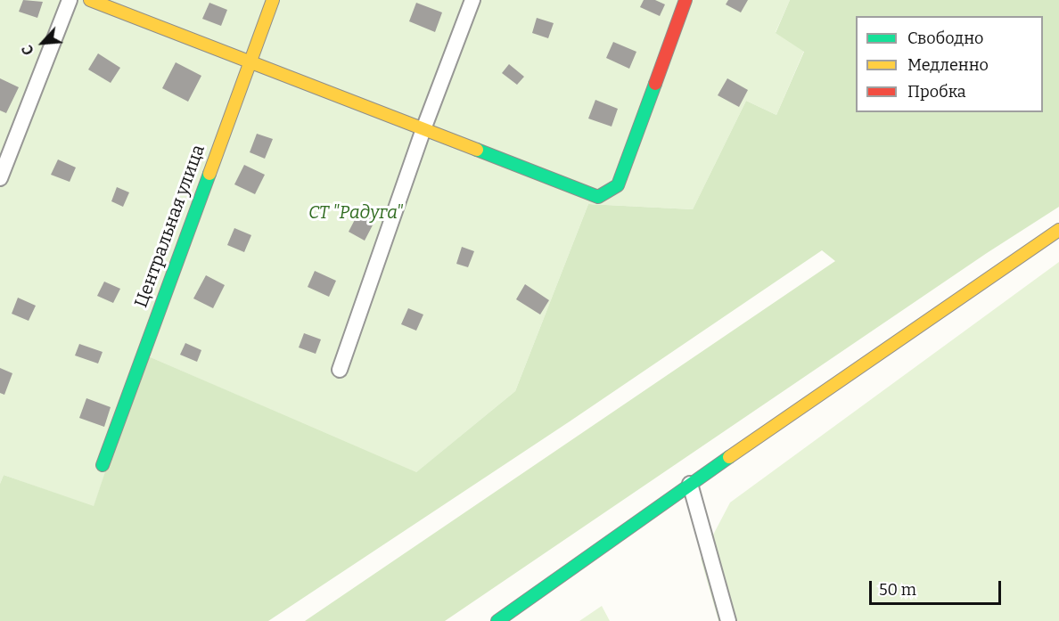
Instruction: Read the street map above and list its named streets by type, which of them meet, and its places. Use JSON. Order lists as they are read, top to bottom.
{
  "streets": {
    "street": ["Центральная улица"]
  },
  "parks": ["СТ \"Радуга\""],
  "legend": ["Свободно", "Медленно", "Пробка"],
  "scale_bar": "50 m",
  "north": "bottom left"
}
